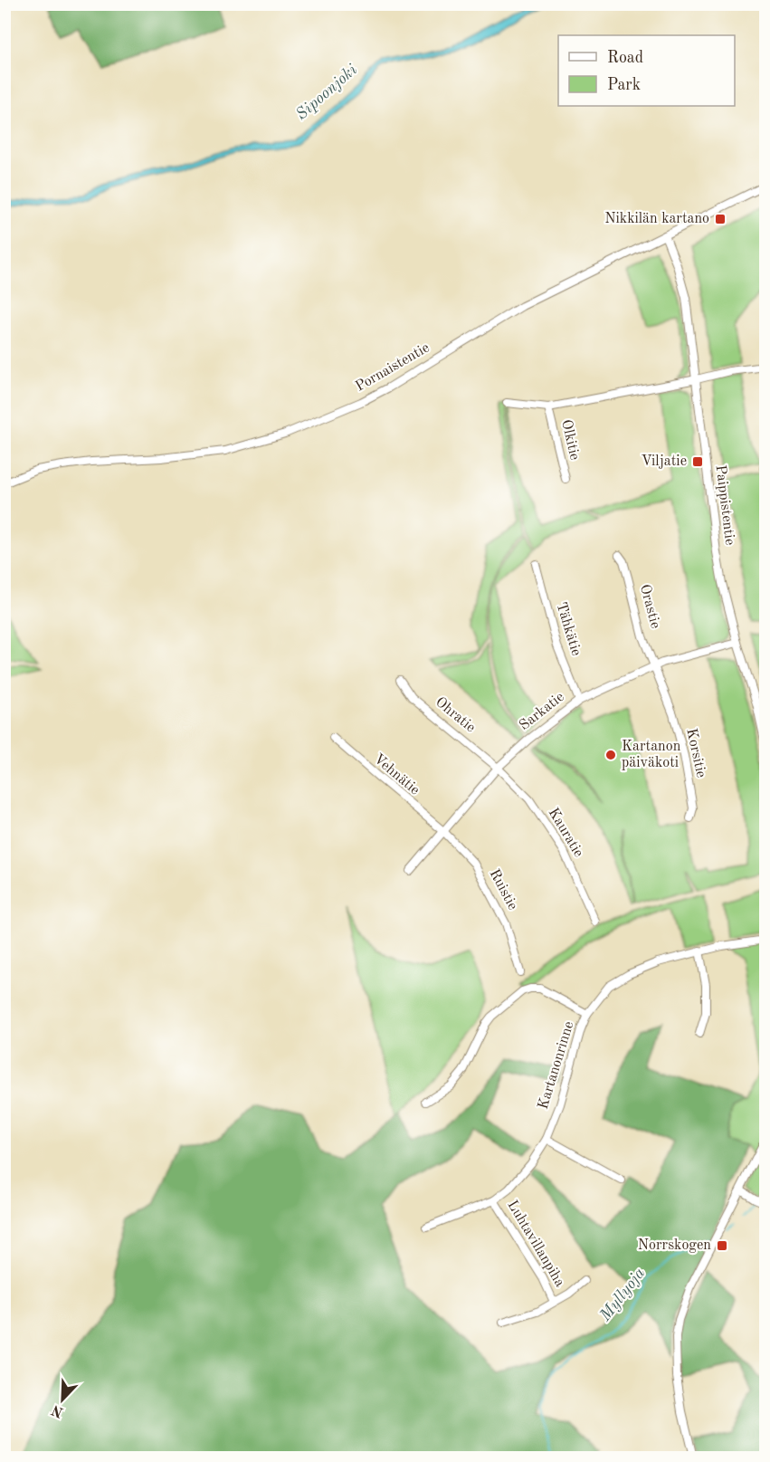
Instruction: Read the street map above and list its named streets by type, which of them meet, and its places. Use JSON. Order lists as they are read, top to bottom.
{
  "streets": {
    "street": [
      "Pornaistentie",
      "Olkitie",
      "Paippistentie",
      "Orastie",
      "Tähkätie",
      "Sarkatie",
      "Ohratie",
      "Korsitie",
      "Vehnätie",
      "Kauratie",
      "Ruistie",
      "Kartanonrinne",
      "Luhtavillanpiha"
    ]
  },
  "crossings": [
    ["Pornaistentie", "Paippistentie"],
    ["Paippistentie", "Sarkatie"],
    ["Orastie", "Sarkatie"],
    ["Orastie", "Korsitie"],
    ["Tähkätie", "Sarkatie"],
    ["Sarkatie", "Ohratie"],
    ["Sarkatie", "Korsitie"],
    ["Sarkatie", "Vehnätie"],
    ["Sarkatie", "Kauratie"],
    ["Sarkatie", "Ruistie"],
    ["Ohratie", "Kauratie"],
    ["Vehnätie", "Ruistie"],
    ["Kartanonrinne", "Luhtavillanpiha"]
  ],
  "water": ["Sipoonjoki", "Myllyoja"],
  "places": {
    "transit": ["Nikkilän kartano", "Viljatie", "Norrskogen"],
    "other": ["Kartanon päiväkoti"]
  },
  "legend": ["Road", "Park"],
  "north": "bottom left"
}
